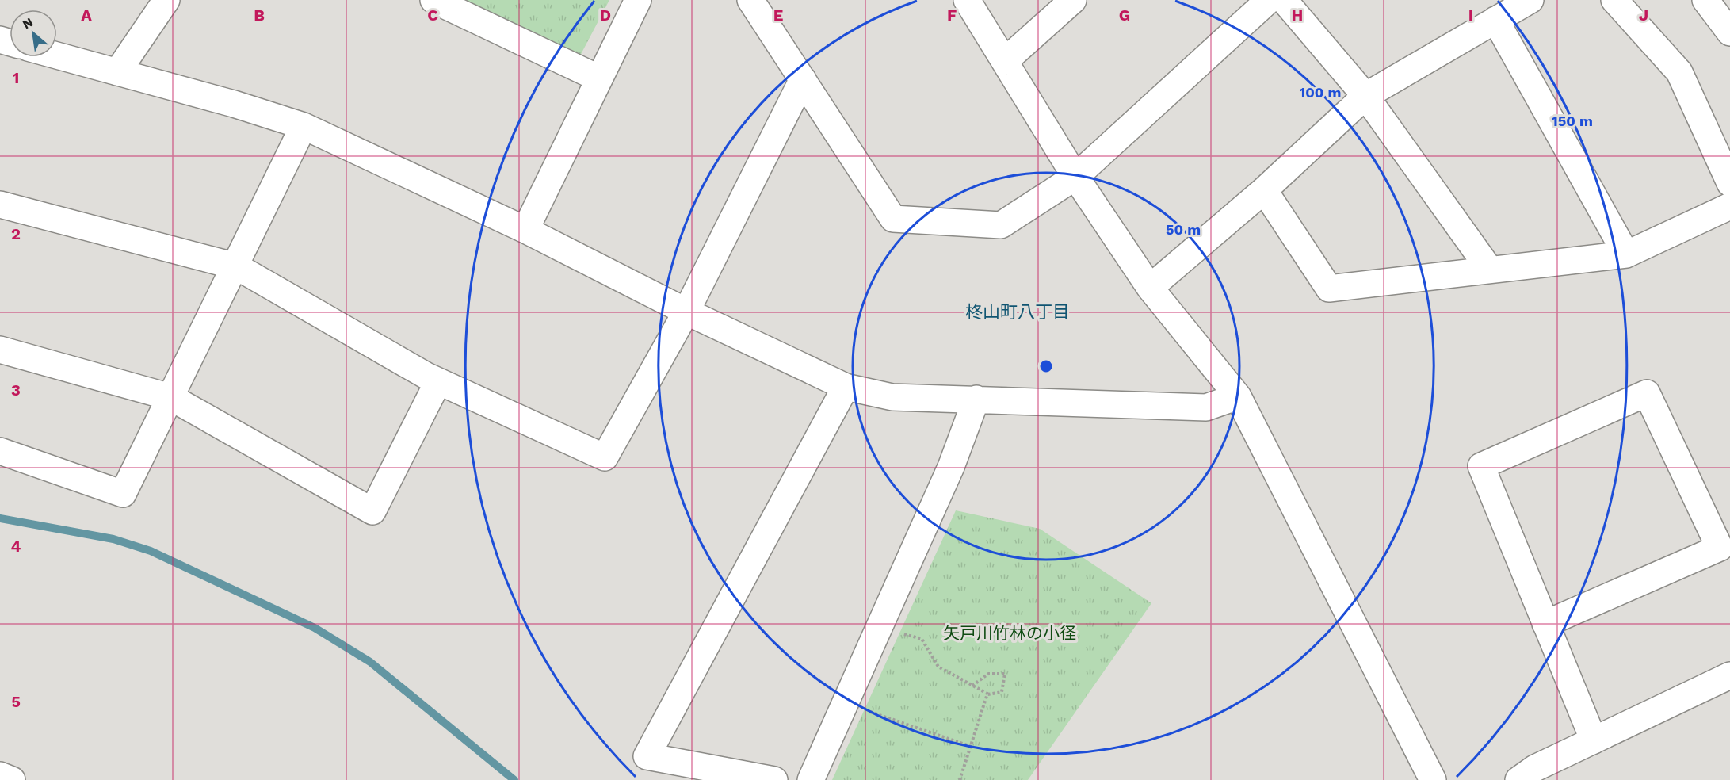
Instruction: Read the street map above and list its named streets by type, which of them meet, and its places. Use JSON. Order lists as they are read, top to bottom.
{
  "districts": ["柊山町八丁目"],
  "parks": ["矢戸川竹林の小径"],
  "north": "top left",
  "grid": {
    "columns": [
      "A",
      "B",
      "C",
      "D",
      "E",
      "F",
      "G",
      "H",
      "I",
      "J"
    ],
    "rows": [
      "1",
      "2",
      "3",
      "4",
      "5"
    ]
  },
  "rings": ["100 m", "150 m", "50 m"]
}
